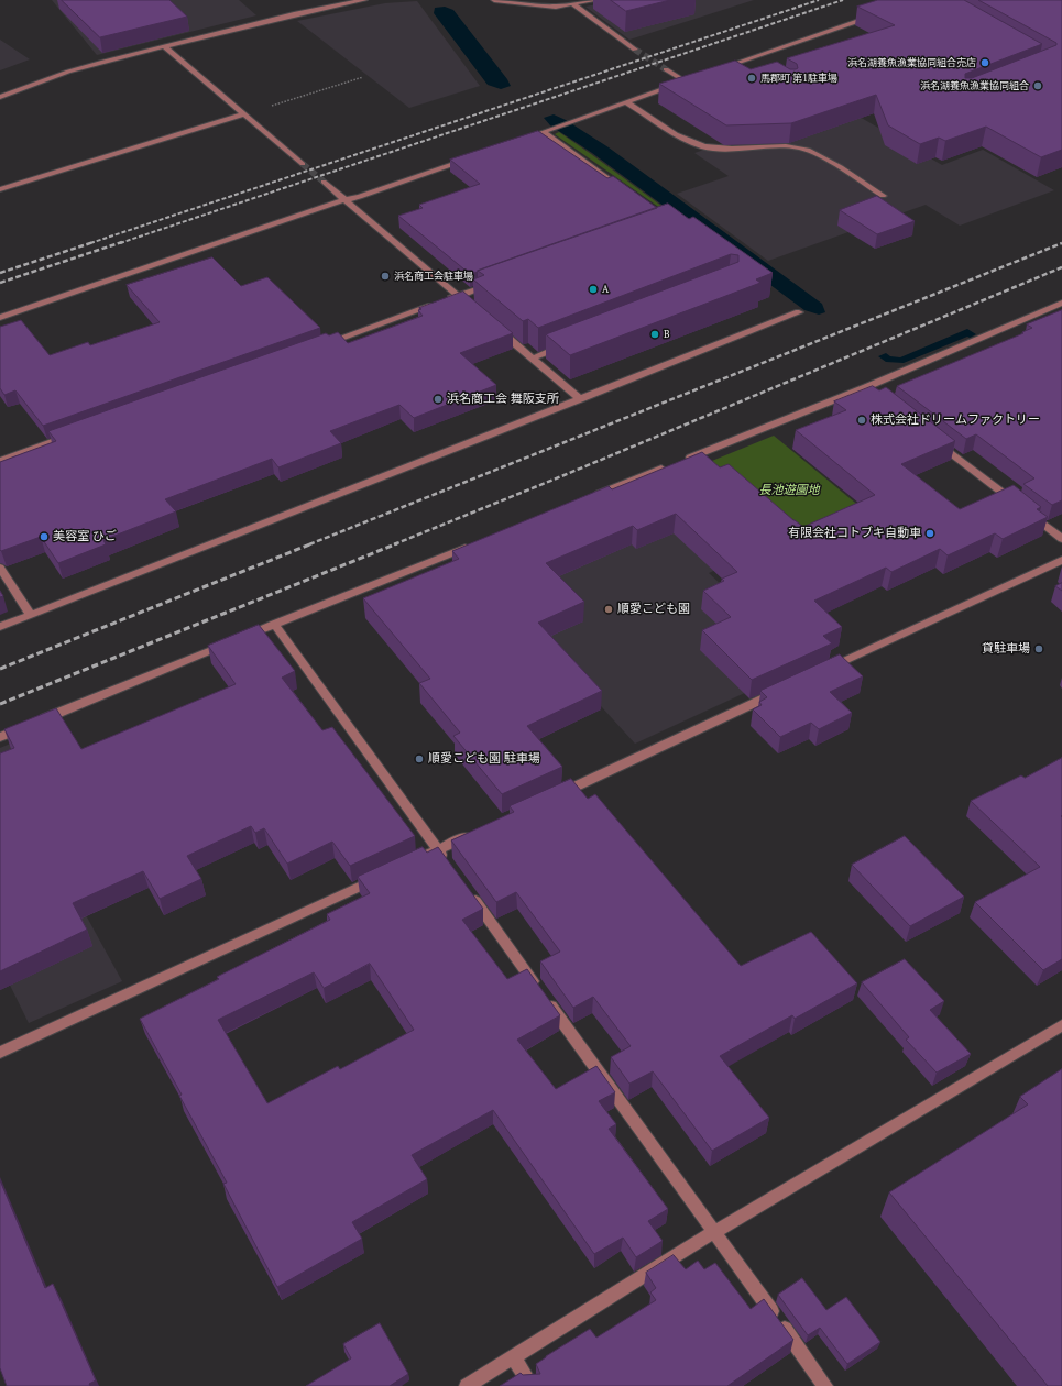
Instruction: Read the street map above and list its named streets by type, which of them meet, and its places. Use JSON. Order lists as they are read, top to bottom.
{
  "parks": ["長池遊園地"],
  "places": [
    "浜名湖養魚漁業協同組合売店",
    "馬郡町 第1駐車場",
    "浜名湖養魚漁業協同組合",
    "浜名商工会駐車場",
    "A",
    "B",
    "浜名商工会 舞阪支所",
    "株式会社ドリームファクトリー",
    "有限会社コトブキ自動車",
    "美容室 ひご",
    "順愛こども園",
    "貸駐車場",
    "順愛こども園 駐車場"
  ]
}
